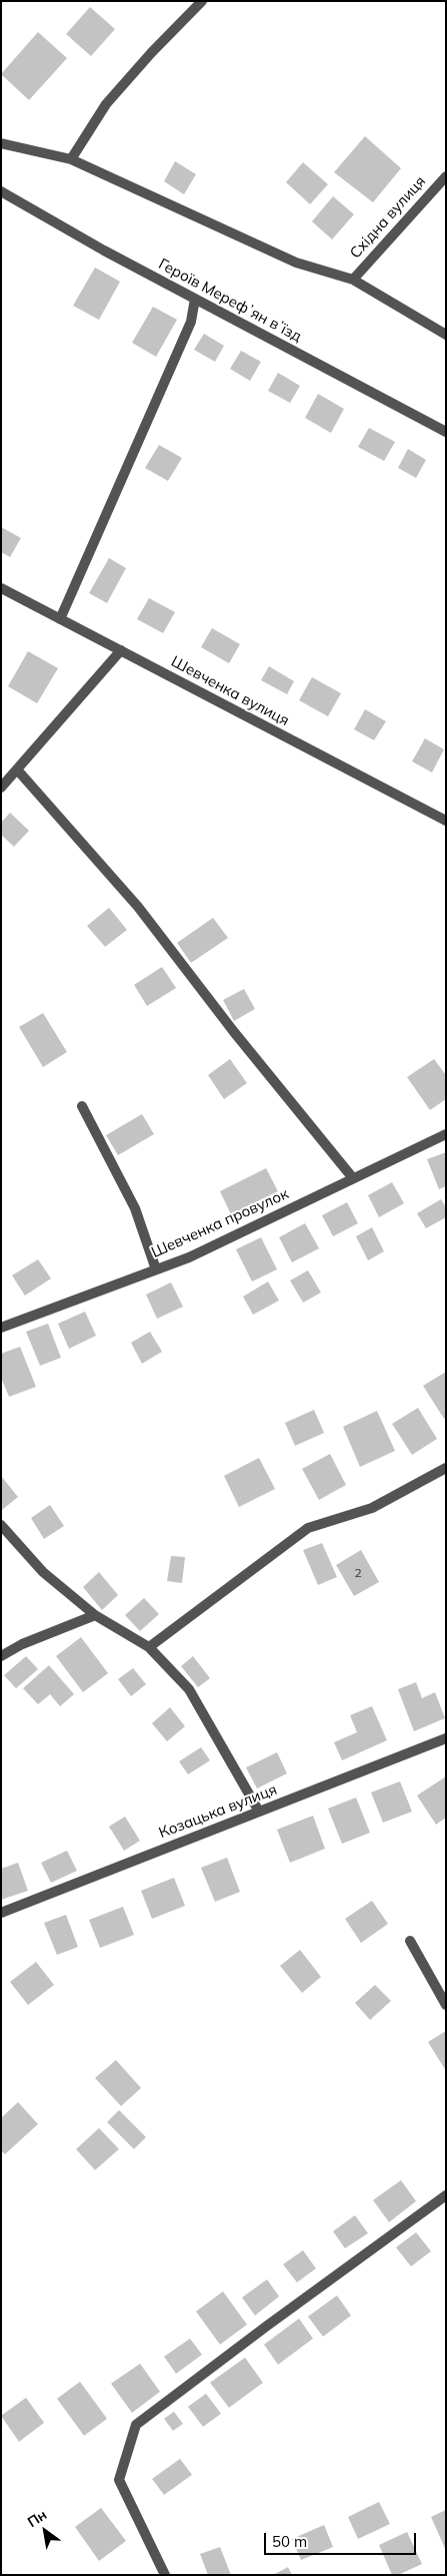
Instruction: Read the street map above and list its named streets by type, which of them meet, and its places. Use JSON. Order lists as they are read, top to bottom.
{
  "streets": {
    "street": [
      "Східна вулиця",
      "Героїв Мерефʼян вʼїзд",
      "Шевченка вулиця",
      "Шевченка провулок",
      "Козацька вулиця"
    ]
  },
  "house_numbers": ["2"],
  "scale_bar": "50 m",
  "north": "top left"
}
